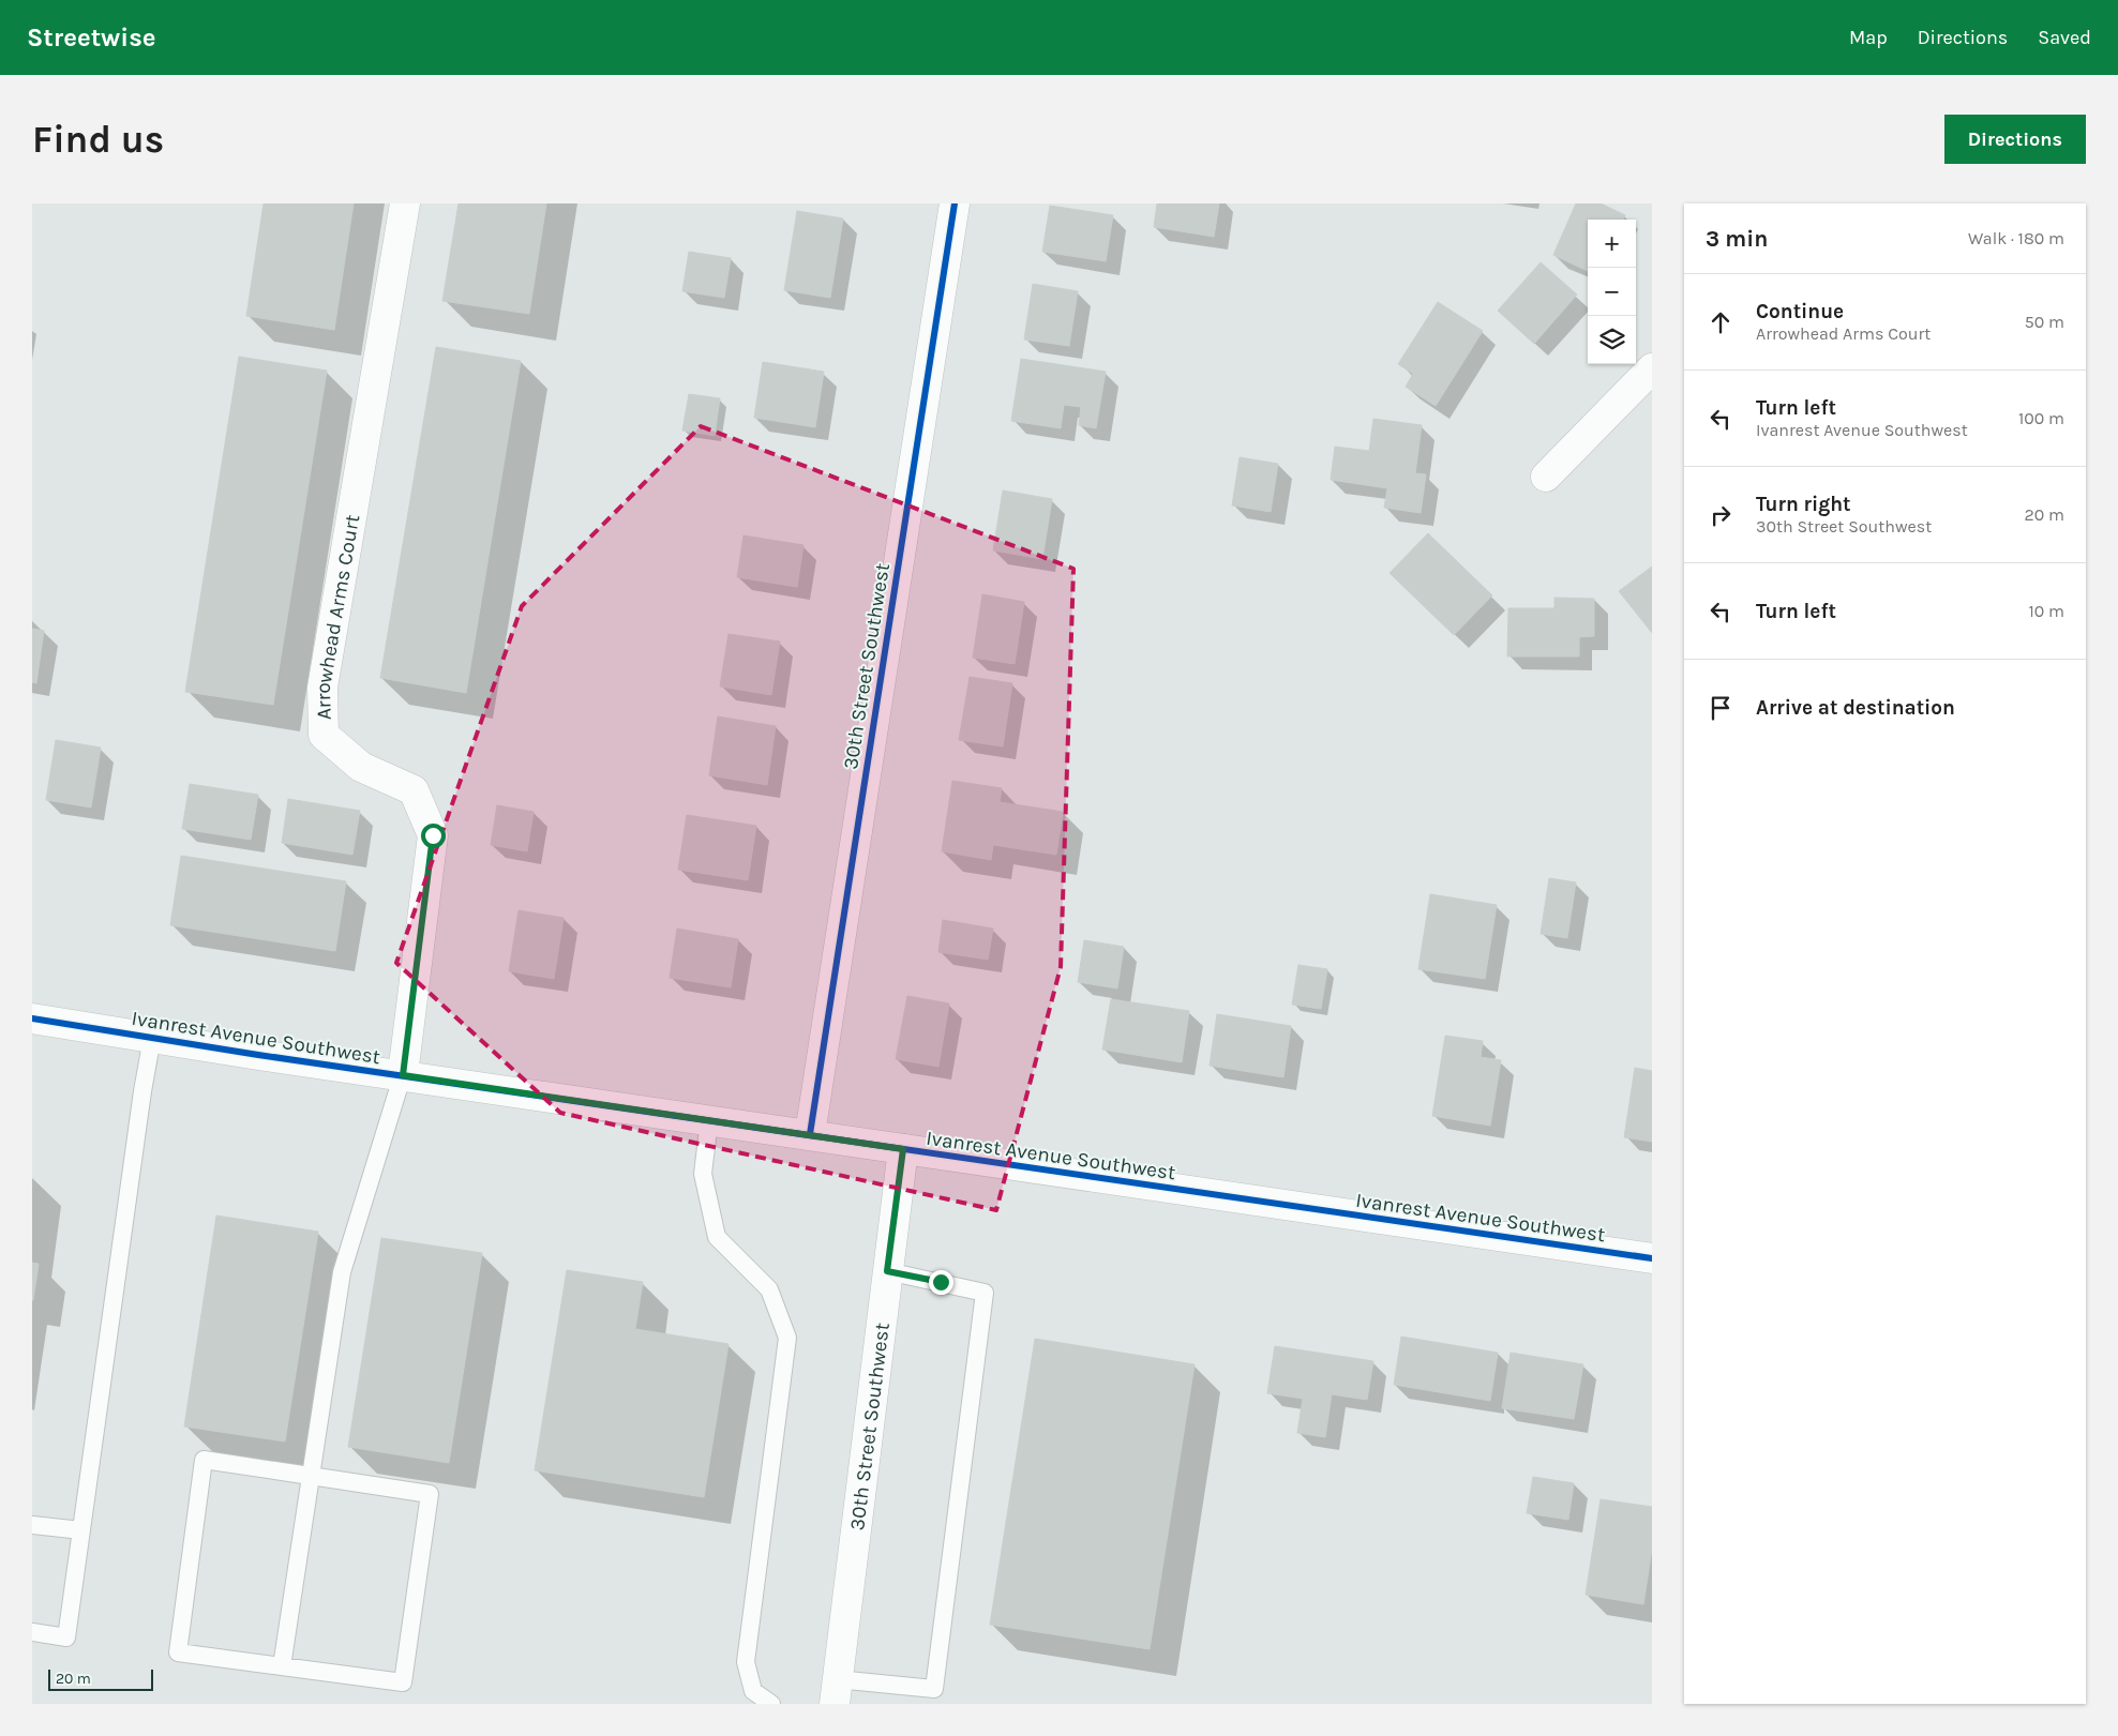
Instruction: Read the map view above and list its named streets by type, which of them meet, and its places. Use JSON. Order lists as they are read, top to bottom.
{
  "streets": {
    "street": ["Arrowhead Arms Court", "30th Street Southwest", "Ivanrest Avenue Southwest"]
  },
  "crossings": [
    ["Arrowhead Arms Court", "Ivanrest Avenue Southwest"],
    ["30th Street Southwest", "Ivanrest Avenue Southwest"]
  ],
  "scale_bar": "20 m",
  "page": {
    "header": "Streetwise",
    "nav": ["Map", "Directions", "Saved"],
    "buttons": "Directions",
    "title": "Find us",
    "heading": ["3 min", "Walk · 180 m"],
    "map_buttons": ["+", "−"],
    "list": [
      ["Continue", "Arrowhead Arms Court", "50 m"],
      ["Turn left", "Ivanrest Avenue Southwest", "100 m"],
      ["Turn right", "30th Street Southwest", "20 m"],
      ["Turn left", "10 m"],
      "Arrive at destination"
    ],
    "scale": "20 m"
  }
}
